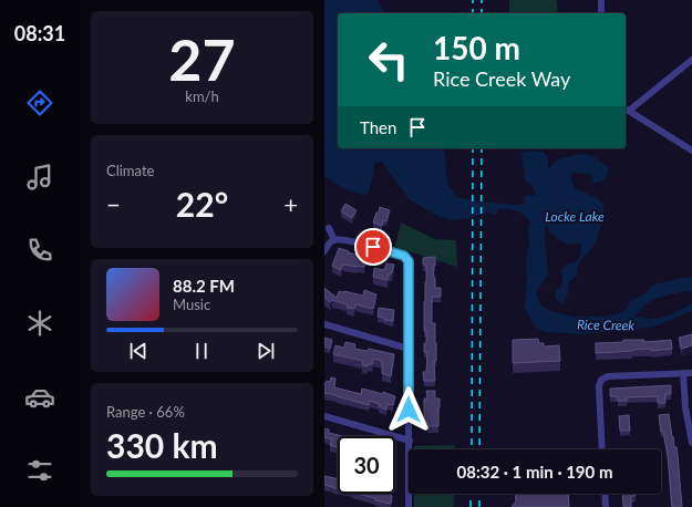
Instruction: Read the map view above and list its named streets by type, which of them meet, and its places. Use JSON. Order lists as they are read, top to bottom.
{
  "water": ["Locke Lake", "Rice Creek"],
  "page": {
    "tabs": "08:31",
    "tile": [
      ["27", "km/h"],
      "Climate",
      ["Range · 66%", "330 km"]
    ],
    "turn": ["150 m", "Rice Creek Way"],
    "then": "Then",
    "heat": ["−", "22°", "+"],
    "song": ["88.2 FM", "Music"],
    "limit": "30",
    "trip": "08:32 · 1 min · 190 m"
  }
}
